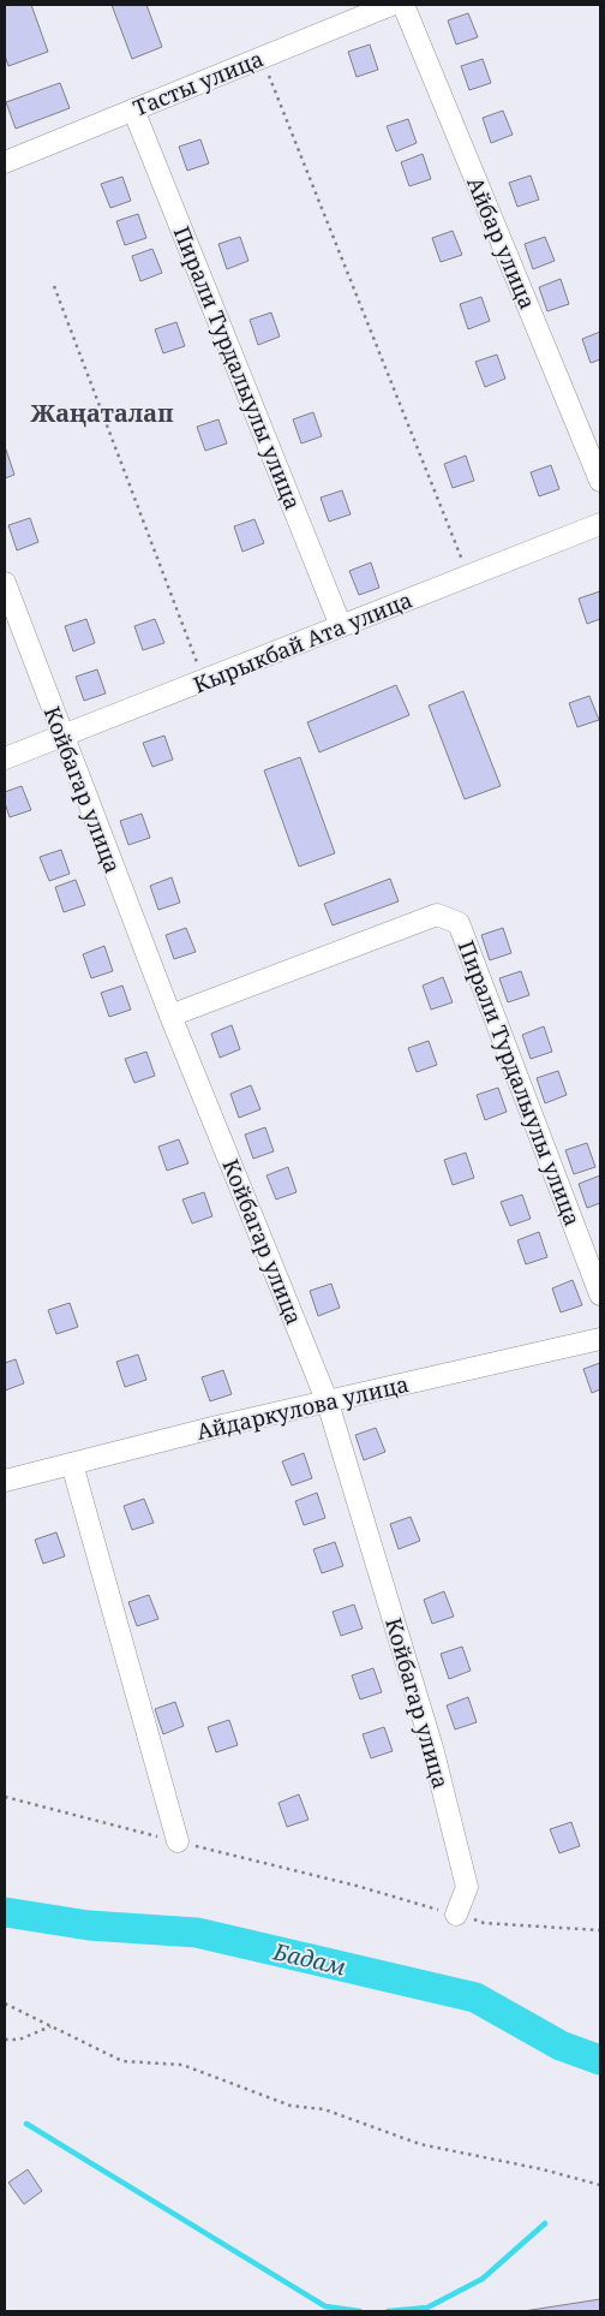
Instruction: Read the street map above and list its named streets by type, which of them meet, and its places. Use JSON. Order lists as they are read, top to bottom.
{
  "streets": {
    "street": [
      "Тасты улица",
      "Айбар улица",
      "Пирали Турдалыулы улица",
      "Кырыкбай Ата улица",
      "Койбагар улица",
      "Айдаркулова улица"
    ]
  },
  "crossings": [
    ["Тасты улица", "Пирали Турдалыулы улица"],
    ["Пирали Турдалыулы улица", "Кырыкбай Ата улица"],
    ["Пирали Турдалыулы улица", "Койбагар улица"],
    ["Кырыкбай Ата улица", "Койбагар улица"],
    ["Койбагар улица", "Айдаркулова улица"]
  ],
  "districts": ["Жаңаталап"],
  "water": ["Бадам"]
}
